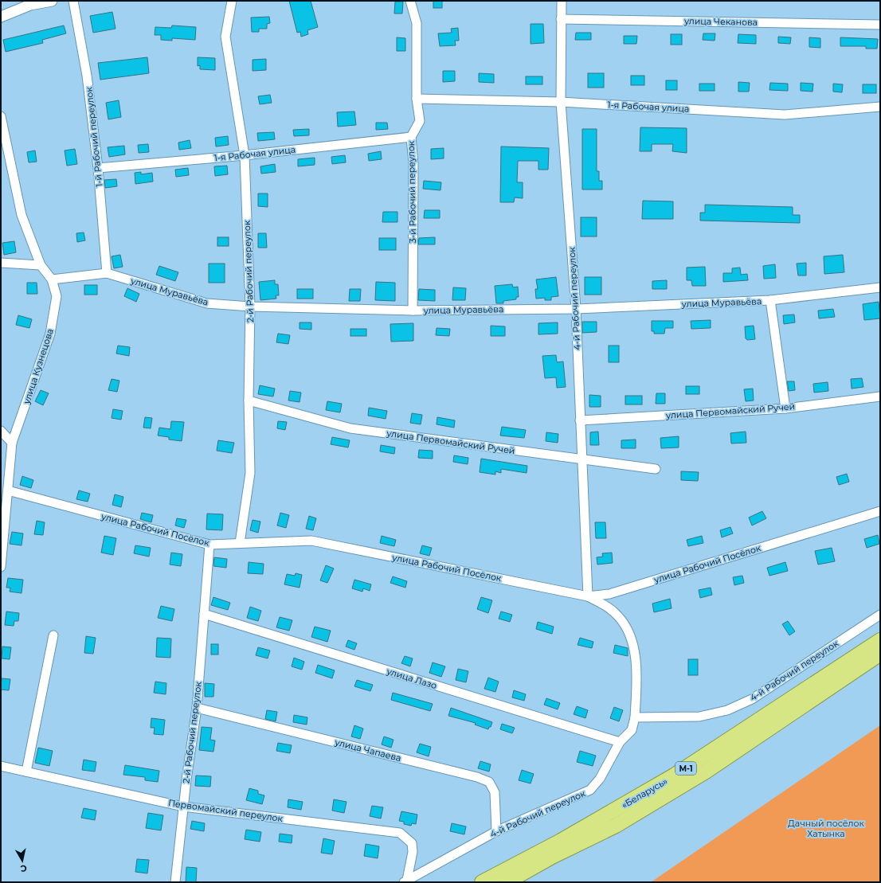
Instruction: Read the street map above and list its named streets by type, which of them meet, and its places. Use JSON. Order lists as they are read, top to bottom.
{
  "streets": {
    "highway": ["М-1", "«Беларусь»"],
    "street": [
      "улица Чеканова",
      "1-я Рабочая улица",
      "1-й Рабочий переулок",
      "3-й Рабочий переулок",
      "2-й Рабочий переулок",
      "улица Муравьёва",
      "4-й Рабочий переулок",
      "улица Кузнецова",
      "улица Первомайский Ручей",
      "улица Рабочий Посёлок",
      "улица Лазо",
      "улица Чапаева",
      "Первомайский переулок"
    ]
  },
  "crossings": [
    ["улица Чеканова", "4-й Рабочий переулок"],
    ["1-я Рабочая улица", "1-й Рабочий переулок"],
    ["1-я Рабочая улица", "3-й Рабочий переулок"],
    ["1-я Рабочая улица", "2-й Рабочий переулок"],
    ["1-я Рабочая улица", "4-й Рабочий переулок"],
    ["1-й Рабочий переулок", "улица Муравьёва"],
    ["3-й Рабочий переулок", "улица Муравьёва"],
    ["2-й Рабочий переулок", "улица Муравьёва"],
    ["2-й Рабочий переулок", "улица Первомайский Ручей"],
    ["2-й Рабочий переулок", "улица Рабочий Посёлок"],
    ["2-й Рабочий переулок", "улица Лазо"],
    ["2-й Рабочий переулок", "улица Чапаева"],
    ["2-й Рабочий переулок", "Первомайский переулок"],
    ["улица Муравьёва", "4-й Рабочий переулок"],
    ["улица Муравьёва", "улица Кузнецова"],
    ["4-й Рабочий переулок", "улица Первомайский Ручей"],
    ["4-й Рабочий переулок", "улица Рабочий Посёлок"],
    ["4-й Рабочий переулок", "улица Лазо"],
    ["4-й Рабочий переулок", "улица Чапаева"],
    ["4-й Рабочий переулок", "Первомайский переулок"],
    ["улица Кузнецова", "улица Рабочий Посёлок"]
  ],
  "parks": ["Дачный посёлок Хатынка"],
  "north": "bottom"
}
